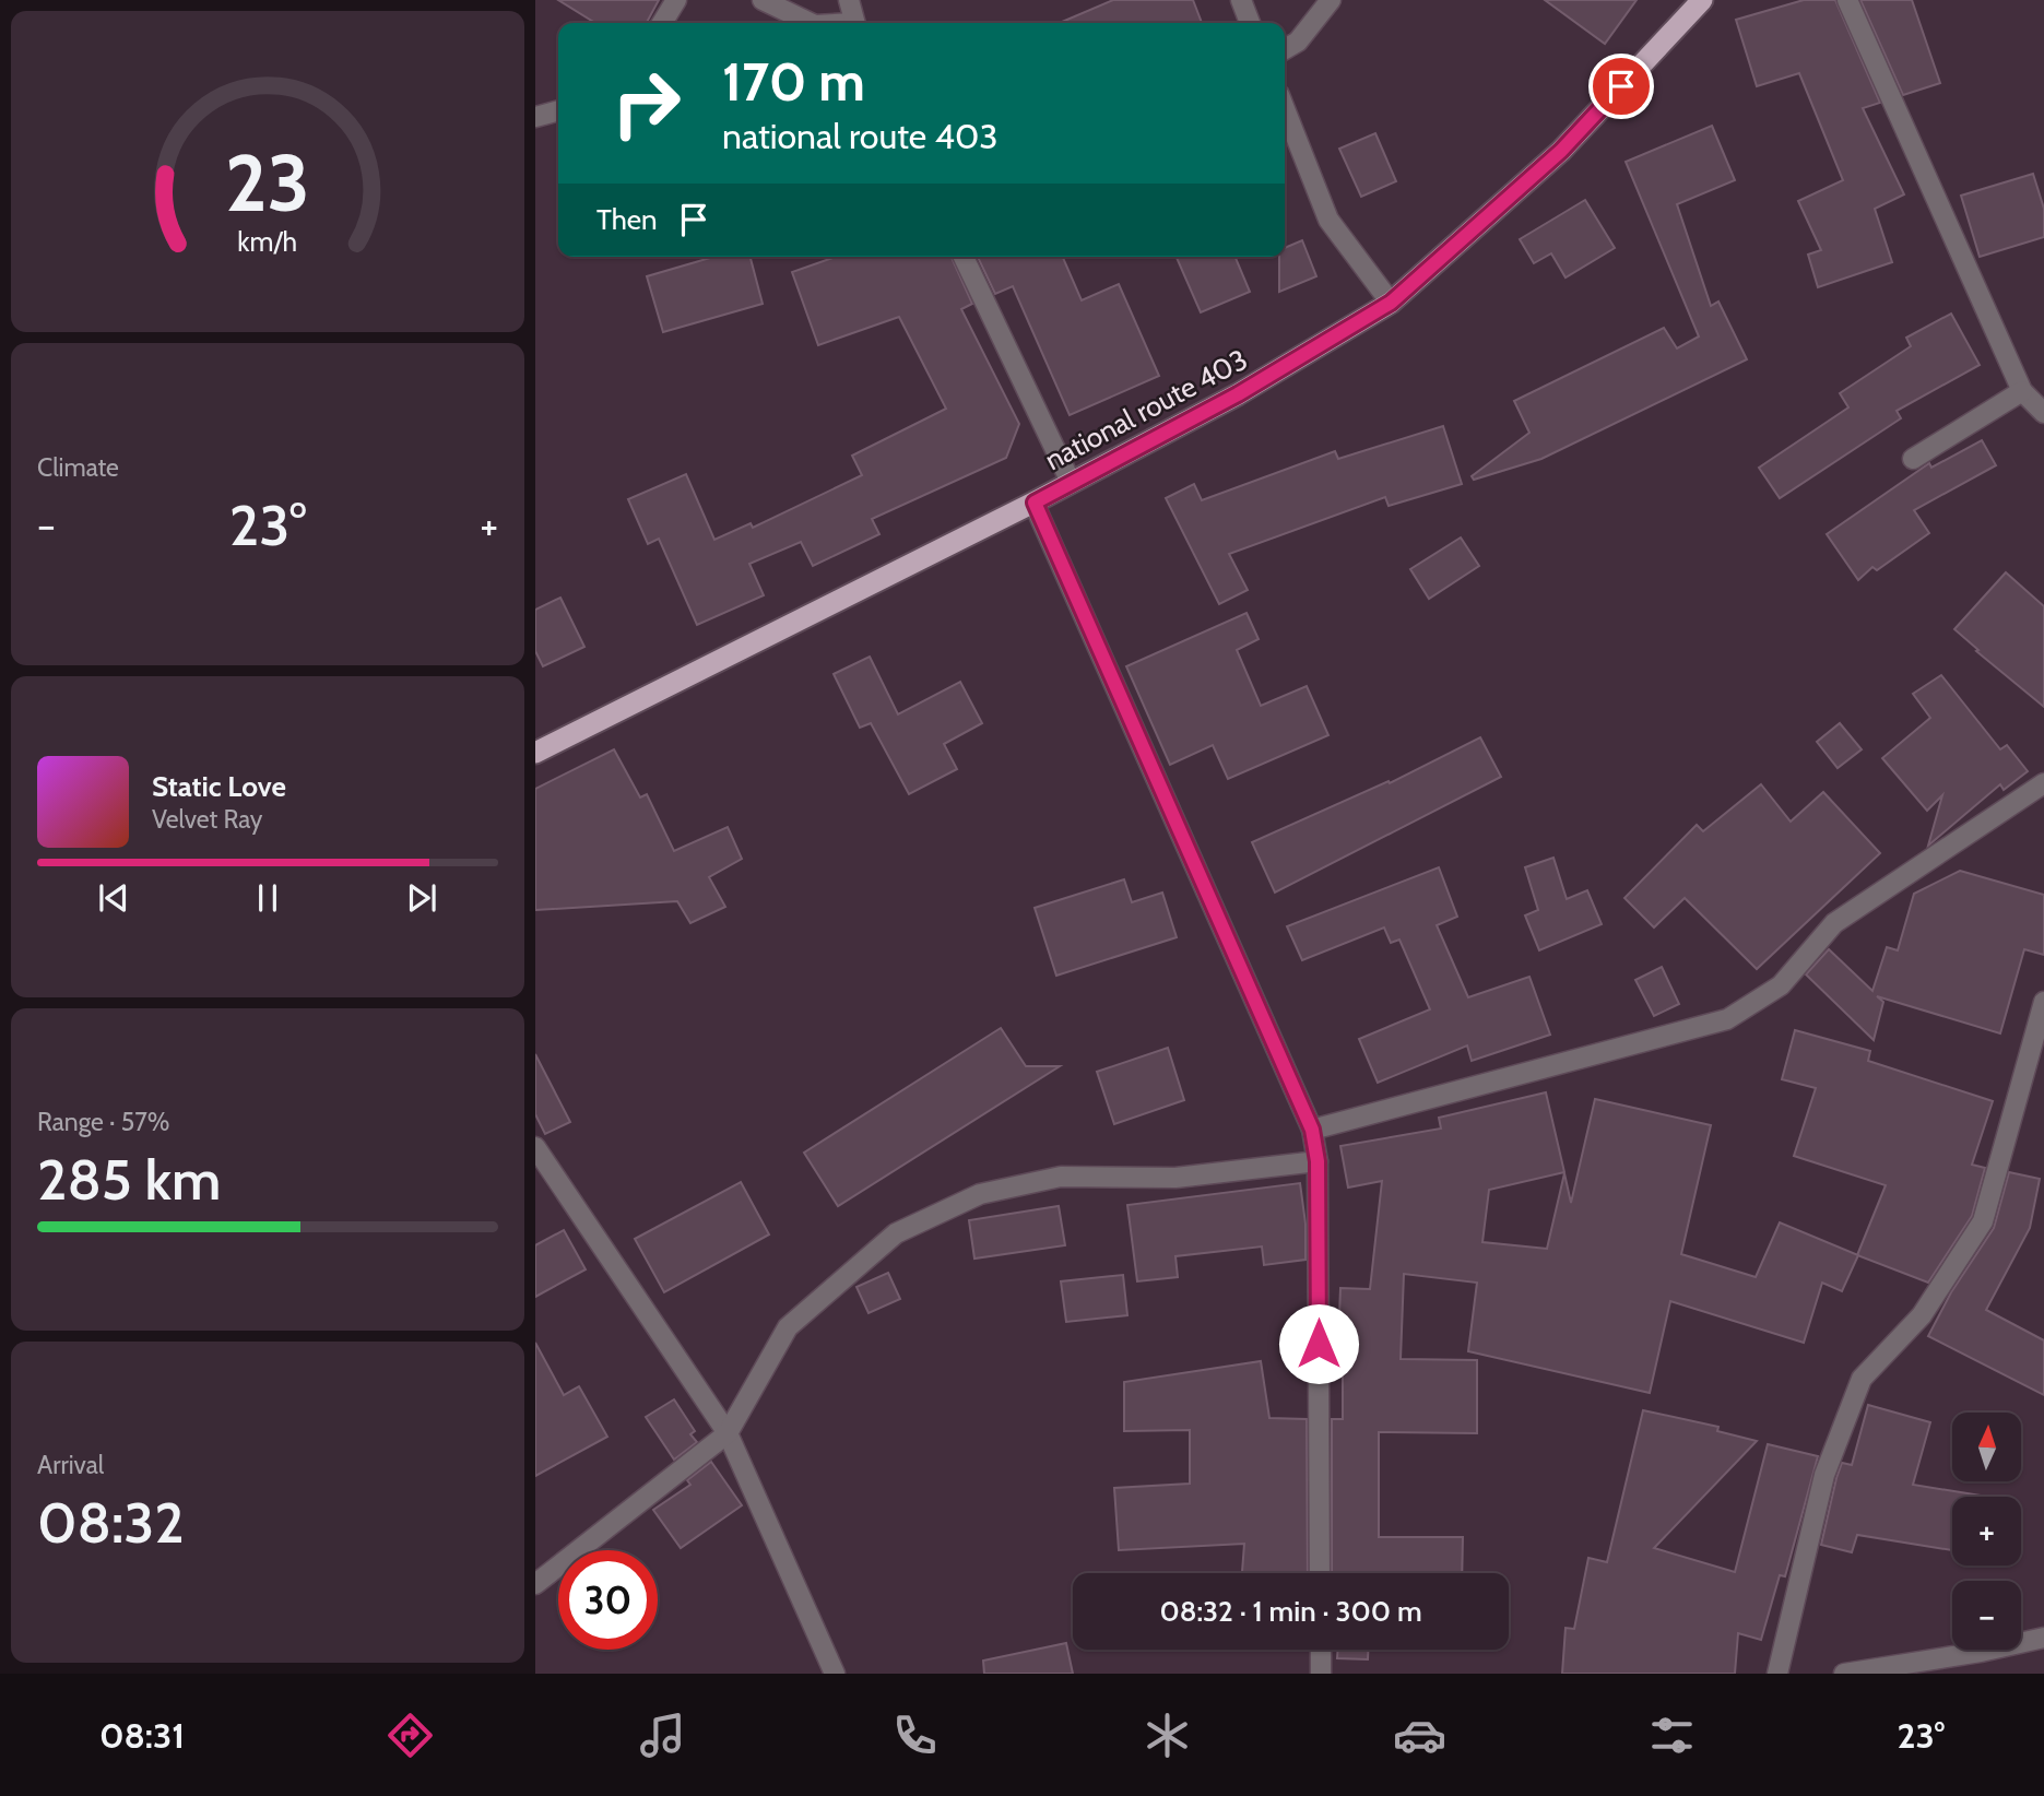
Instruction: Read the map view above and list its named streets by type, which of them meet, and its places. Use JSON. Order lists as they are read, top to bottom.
{
  "streets": {
    "highway": ["national route 403"]
  },
  "north": "top",
  "page": {
    "turn": ["170 m", "national route 403"],
    "then": "Then",
    "tile": [
      "Climate",
      ["Range · 57%", "285 km"],
      ["Arrival", "08:32"]
    ],
    "heat": ["−", "23°", "+"],
    "song": ["Static Love", "Velvet Ray"],
    "map_buttons": ["+", "−"],
    "limit": "30",
    "trip": "08:32 · 1 min · 300 m",
    "tabs": ["08:31", "23°"],
    "gauge": ["23", "km/h"]
  }
}
